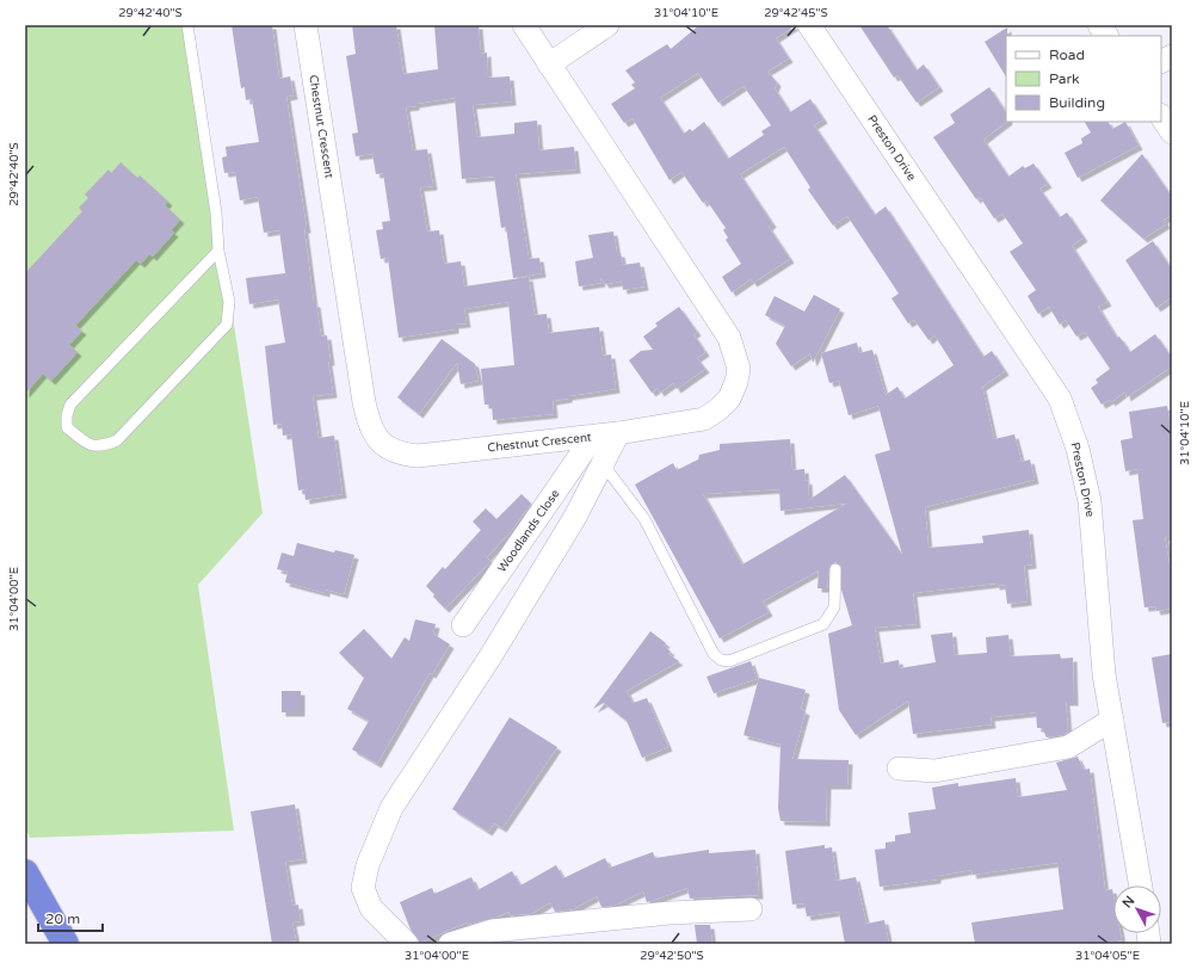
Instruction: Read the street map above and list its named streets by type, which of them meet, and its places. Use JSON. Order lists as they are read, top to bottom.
{
  "streets": {
    "street": ["Chestnut Crescent", "Preston Drive", "Woodlands Close"]
  },
  "crossings": [
    ["Chestnut Crescent", "Woodlands Close"]
  ],
  "legend": ["Road", "Park", "Building"],
  "scale_bar": "20 m",
  "north": "top left",
  "coordinates": [
    "29°42'40\"S",
    "31°04'10\"E",
    "29°42'45\"S",
    "31°04'00\"E",
    "29°42'50\"S",
    "31°04'05\"E"
  ]
}
